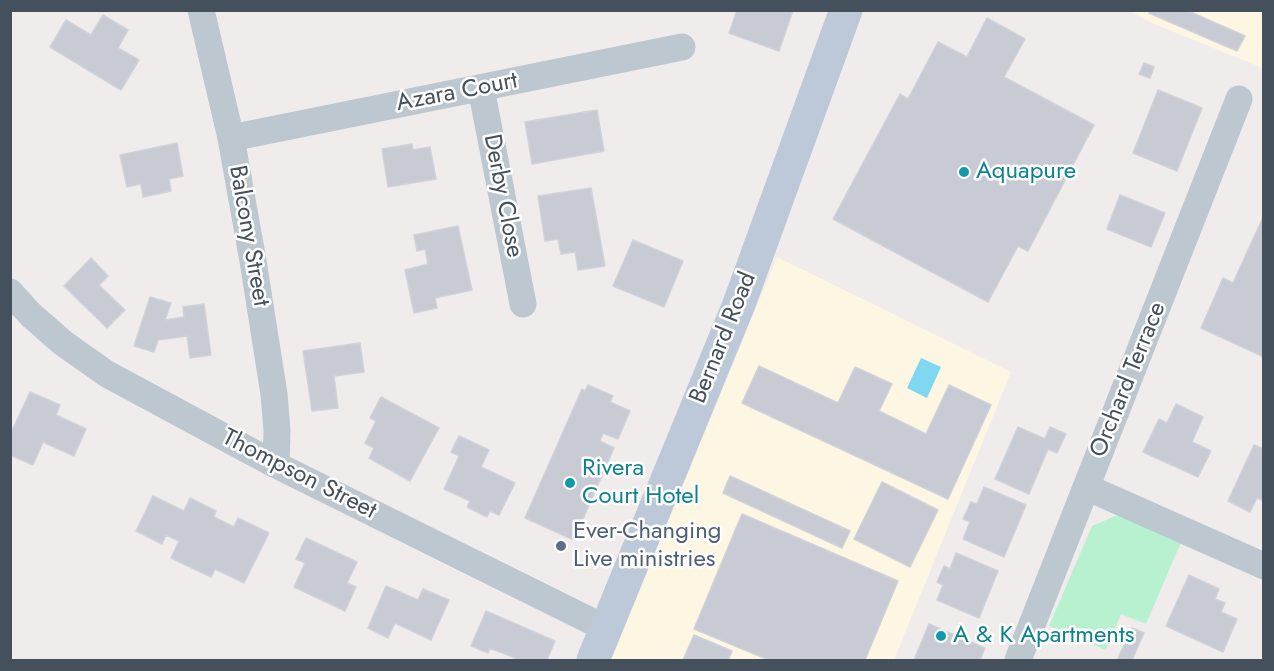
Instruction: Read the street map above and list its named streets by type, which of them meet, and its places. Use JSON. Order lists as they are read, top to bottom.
{
  "streets": {
    "main road": ["Bernard Road"],
    "street": [
      "Azara Court",
      "Derby Close",
      "Balcony Street",
      "Orchard Terrace",
      "Thompson Street"
    ]
  },
  "crossings": [
    ["Azara Court", "Derby Close"],
    ["Azara Court", "Balcony Street"],
    ["Balcony Street", "Thompson Street"],
    ["Bernard Road", "Thompson Street"]
  ],
  "places": [
    "Aquapure",
    "Rivera Court Hotel",
    "Ever-Changing Live ministries",
    "A & K Apartments"
  ]
}
